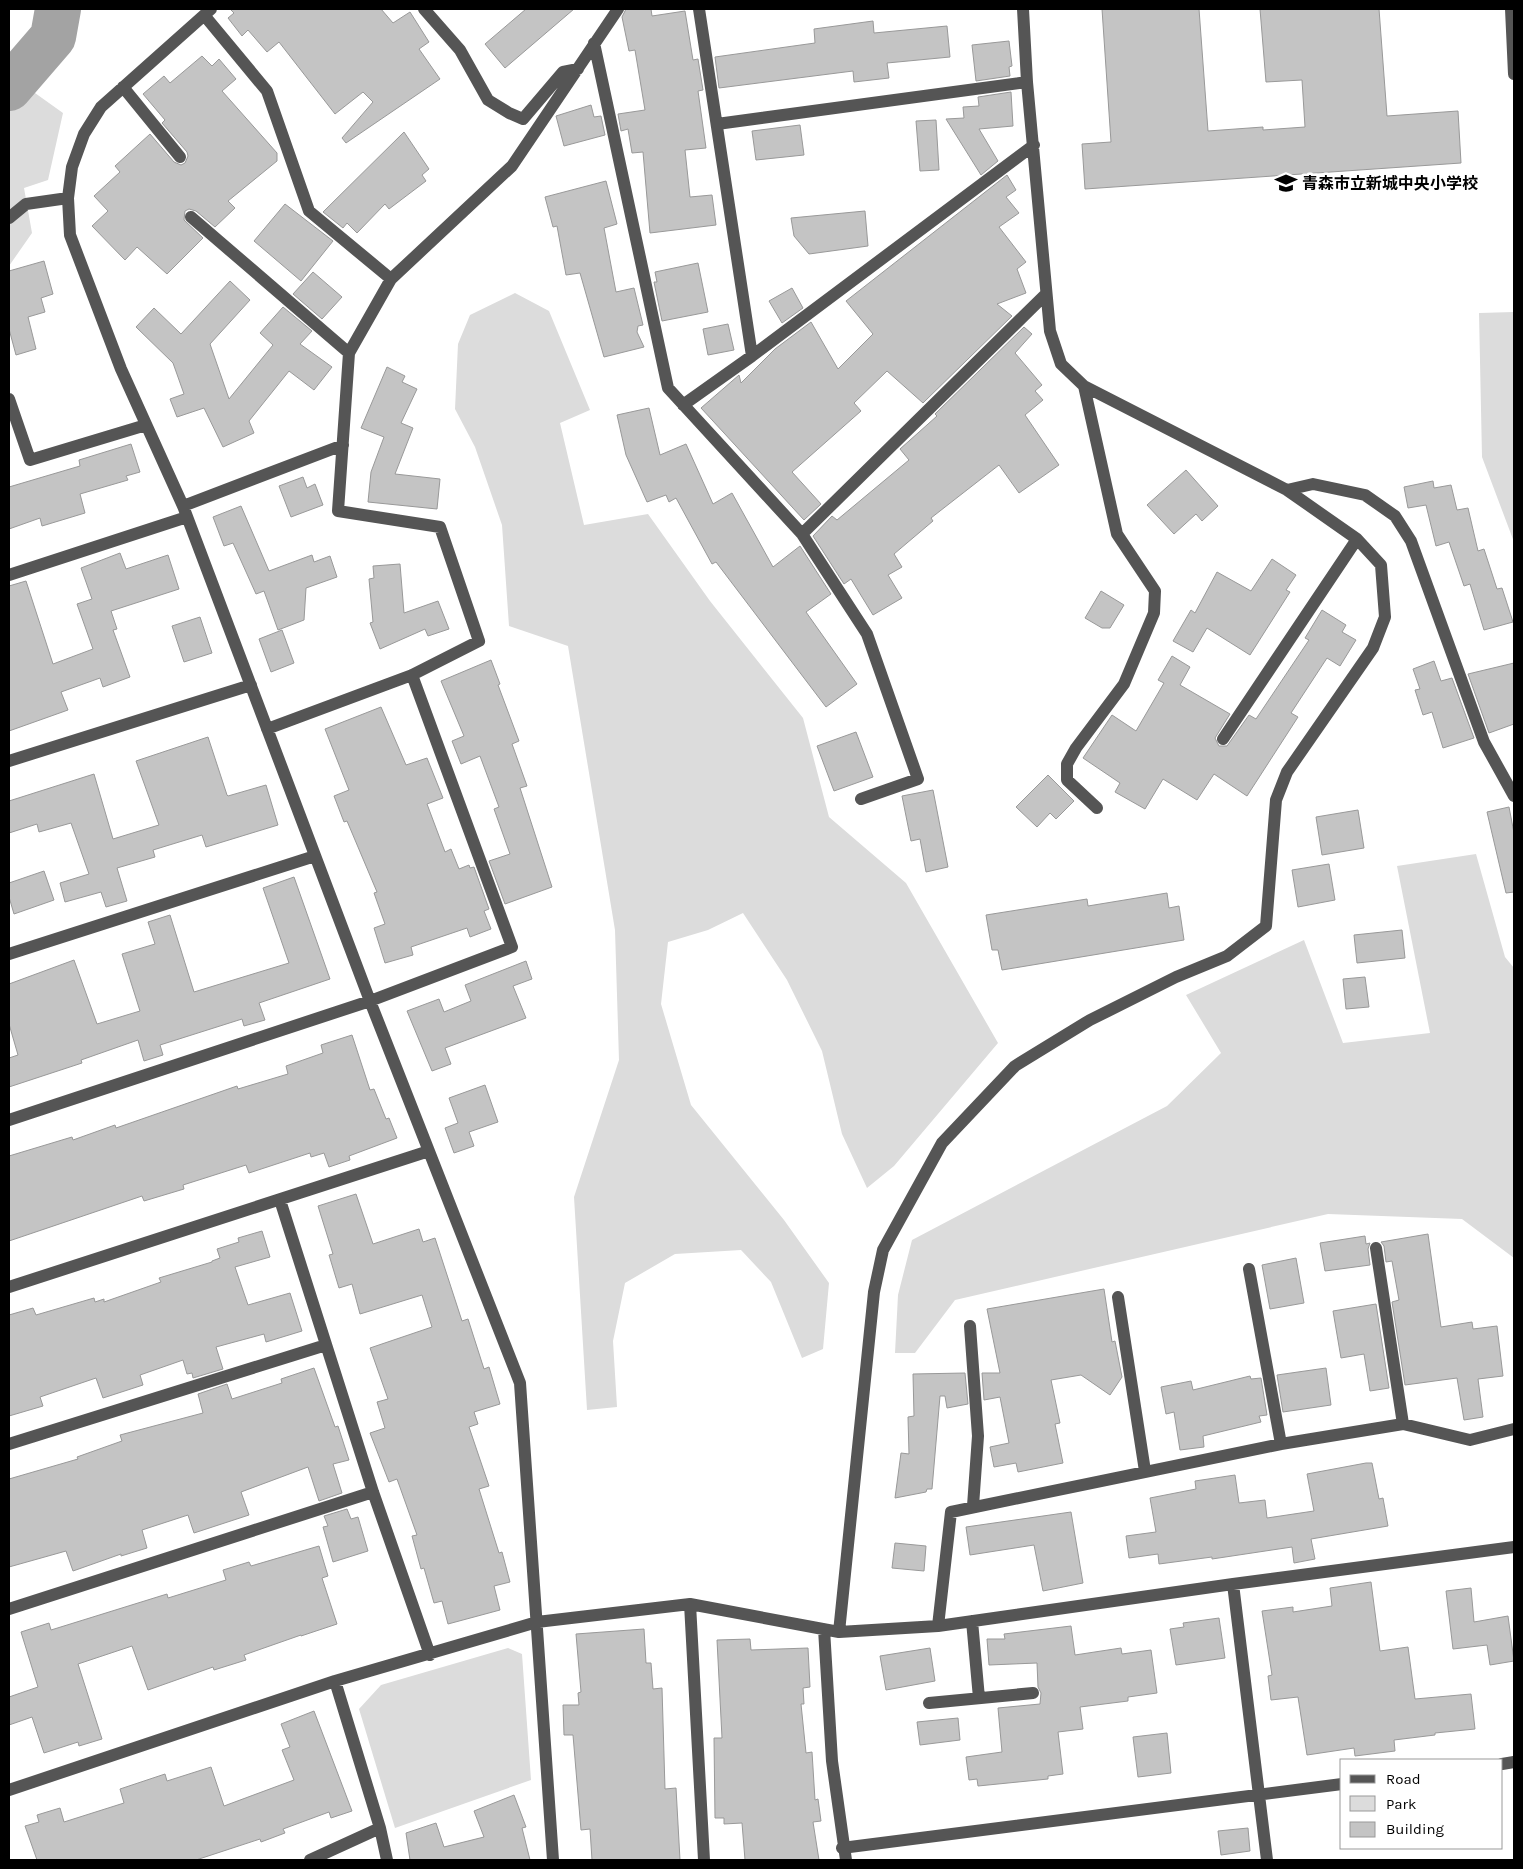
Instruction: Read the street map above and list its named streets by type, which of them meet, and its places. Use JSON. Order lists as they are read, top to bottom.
{
  "places": {
    "school or university": ["青森市立新城中央小学校"]
  },
  "legend": ["Road", "Park", "Building"]
}
